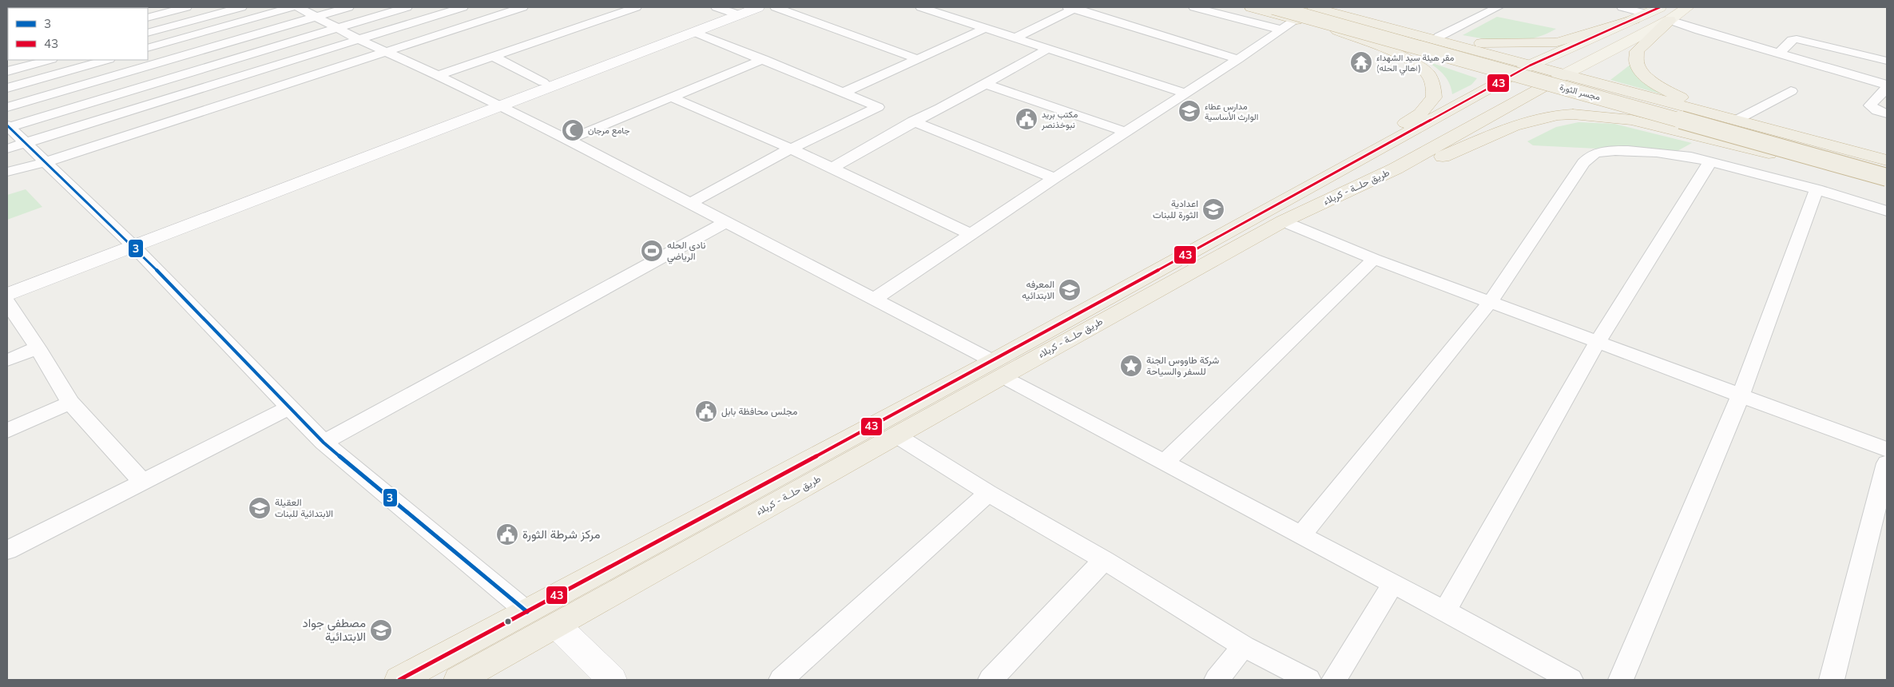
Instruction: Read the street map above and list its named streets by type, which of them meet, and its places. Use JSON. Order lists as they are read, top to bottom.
{
  "streets": {
    "highway": ["مجسر الثورة", "طريق حلــة - كربلاء"]
  },
  "places": {
    "temple": ["مقر هيئة سيد الشهداء (اهالي الحله)"],
    "school or university": [
      "مدارس عطاء الوارث الأساسية",
      "اعدادية الثورة للبنات",
      "المعرفه الابتدائيه",
      "العقيلة الابتدائية للبنات",
      "مصطفى جواد الابتدائية"
    ],
    "public building": ["مكتب بريد نبوخذنصر", "مجلس محافظة بابل", "مركز شرطة الثورة"],
    "mosque": ["جامع مرجان"],
    "sports": ["نادي الحله الرياضي"],
    "place": ["شركة طاووس الجنة للسفر والسياحة"]
  },
  "lines": ["transit line 43", "transit line 3"],
  "legend": ["3", "43"]
}
